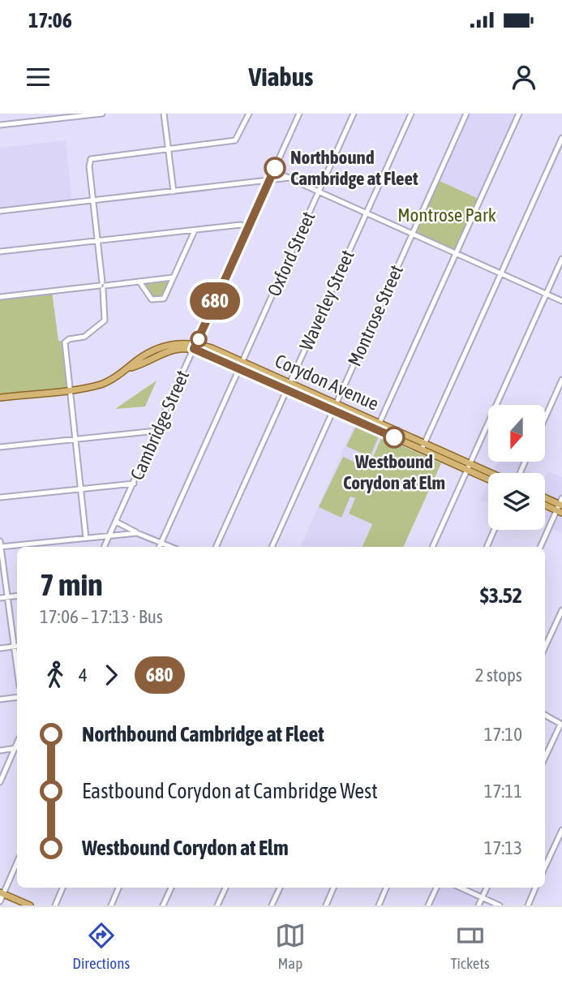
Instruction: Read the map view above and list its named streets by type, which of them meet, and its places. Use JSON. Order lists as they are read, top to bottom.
{
  "streets": {
    "main road": ["Corydon Avenue"],
    "street": [
      "Oxford Street",
      "Waverley Street",
      "Montrose Street",
      "Cambridge Street"
    ]
  },
  "crossings": [
    ["Oxford Street", "Corydon Avenue"],
    ["Waverley Street", "Corydon Avenue"],
    ["Montrose Street", "Corydon Avenue"],
    ["Corydon Avenue", "Cambridge Street"]
  ],
  "parks": ["Montrose Park"],
  "places": ["Northbound Cambridge at Fleet", "Westbound Corydon at Elm"],
  "lines": ["bus line 680"],
  "north": "bottom",
  "page": {
    "status": "17:06",
    "header": "Viabus",
    "on_map": "680",
    "heading": ["7 min", "17:06 – 17:13 · Bus", "$3.52"],
    "legs": ["4", "680", "2 stops"],
    "list": [
      {
        "name": "Northbound Cambridge at Fleet",
        "value": "17:10"
      },
      {
        "name": "Eastbound Corydon at Cambridge West",
        "value": "17:11"
      },
      {
        "name": "Westbound Corydon at Elm",
        "value": "17:13"
      }
    ],
    "tabs": ["Directions", "Map", "Tickets"]
  }
}
